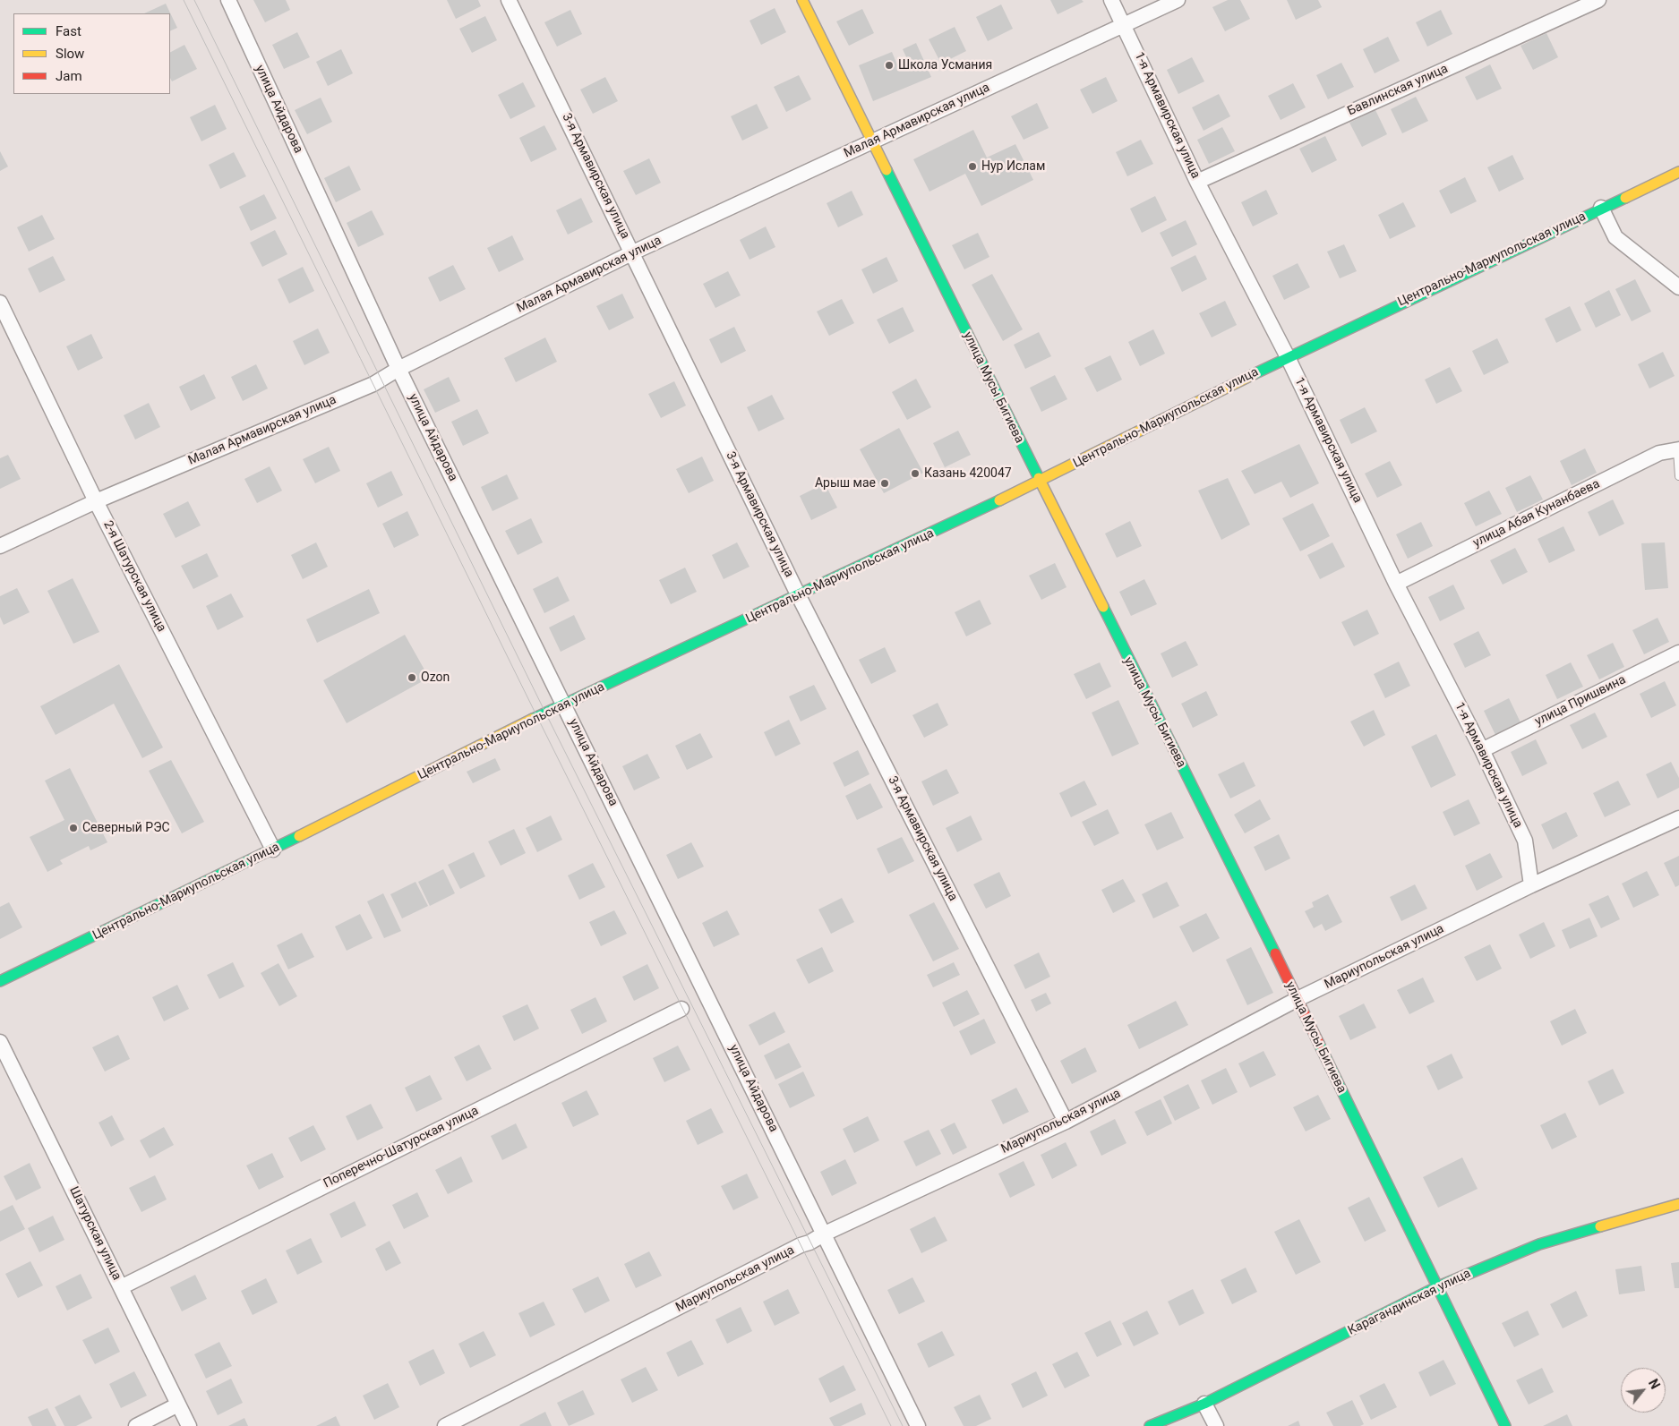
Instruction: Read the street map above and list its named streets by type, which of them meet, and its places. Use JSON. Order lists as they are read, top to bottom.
{
  "streets": {
    "street": [
      "Бавлинская улица",
      "улица Айдарова",
      "1-я Армавирская улица",
      "Малая Армавирская улица",
      "3-я Армавирская улица",
      "Центрально-Мариупольская улица",
      "улица Мусы Бигиева",
      "улица Абая Кунанбаева",
      "2-я Шатурская улица",
      "улица Пришвина",
      "Мариупольская улица",
      "Поперечно-Шатурская улица",
      "Шатурская улица",
      "Карагандинская улица"
    ]
  },
  "crossings": [
    ["Бавлинская улица", "1-я Армавирская улица"],
    ["улица Айдарова", "Малая Армавирская улица"],
    ["улица Айдарова", "Центрально-Мариупольская улица"],
    ["улица Айдарова", "Мариупольская улица"],
    ["1-я Армавирская улица", "Малая Армавирская улица"],
    ["1-я Армавирская улица", "Центрально-Мариупольская улица"],
    ["1-я Армавирская улица", "улица Абая Кунанбаева"],
    ["1-я Армавирская улица", "улица Пришвина"],
    ["1-я Армавирская улица", "Мариупольская улица"],
    ["Малая Армавирская улица", "3-я Армавирская улица"],
    ["Малая Армавирская улица", "улица Мусы Бигиева"],
    ["Малая Армавирская улица", "2-я Шатурская улица"],
    ["3-я Армавирская улица", "Центрально-Мариупольская улица"],
    ["3-я Армавирская улица", "Мариупольская улица"],
    ["Центрально-Мариупольская улица", "улица Мусы Бигиева"],
    ["Центрально-Мариупольская улица", "2-я Шатурская улица"],
    ["улица Мусы Бигиева", "Мариупольская улица"],
    ["улица Мусы Бигиева", "Карагандинская улица"],
    ["Поперечно-Шатурская улица", "Шатурская улица"]
  ],
  "places": [
    "Школа Усмания",
    "Нур Ислам",
    "Казань 420047",
    "Арыш мае",
    "Ozon",
    "Северный РЭС"
  ],
  "legend": ["Fast", "Slow", "Jam"],
  "north": "top right"
}
